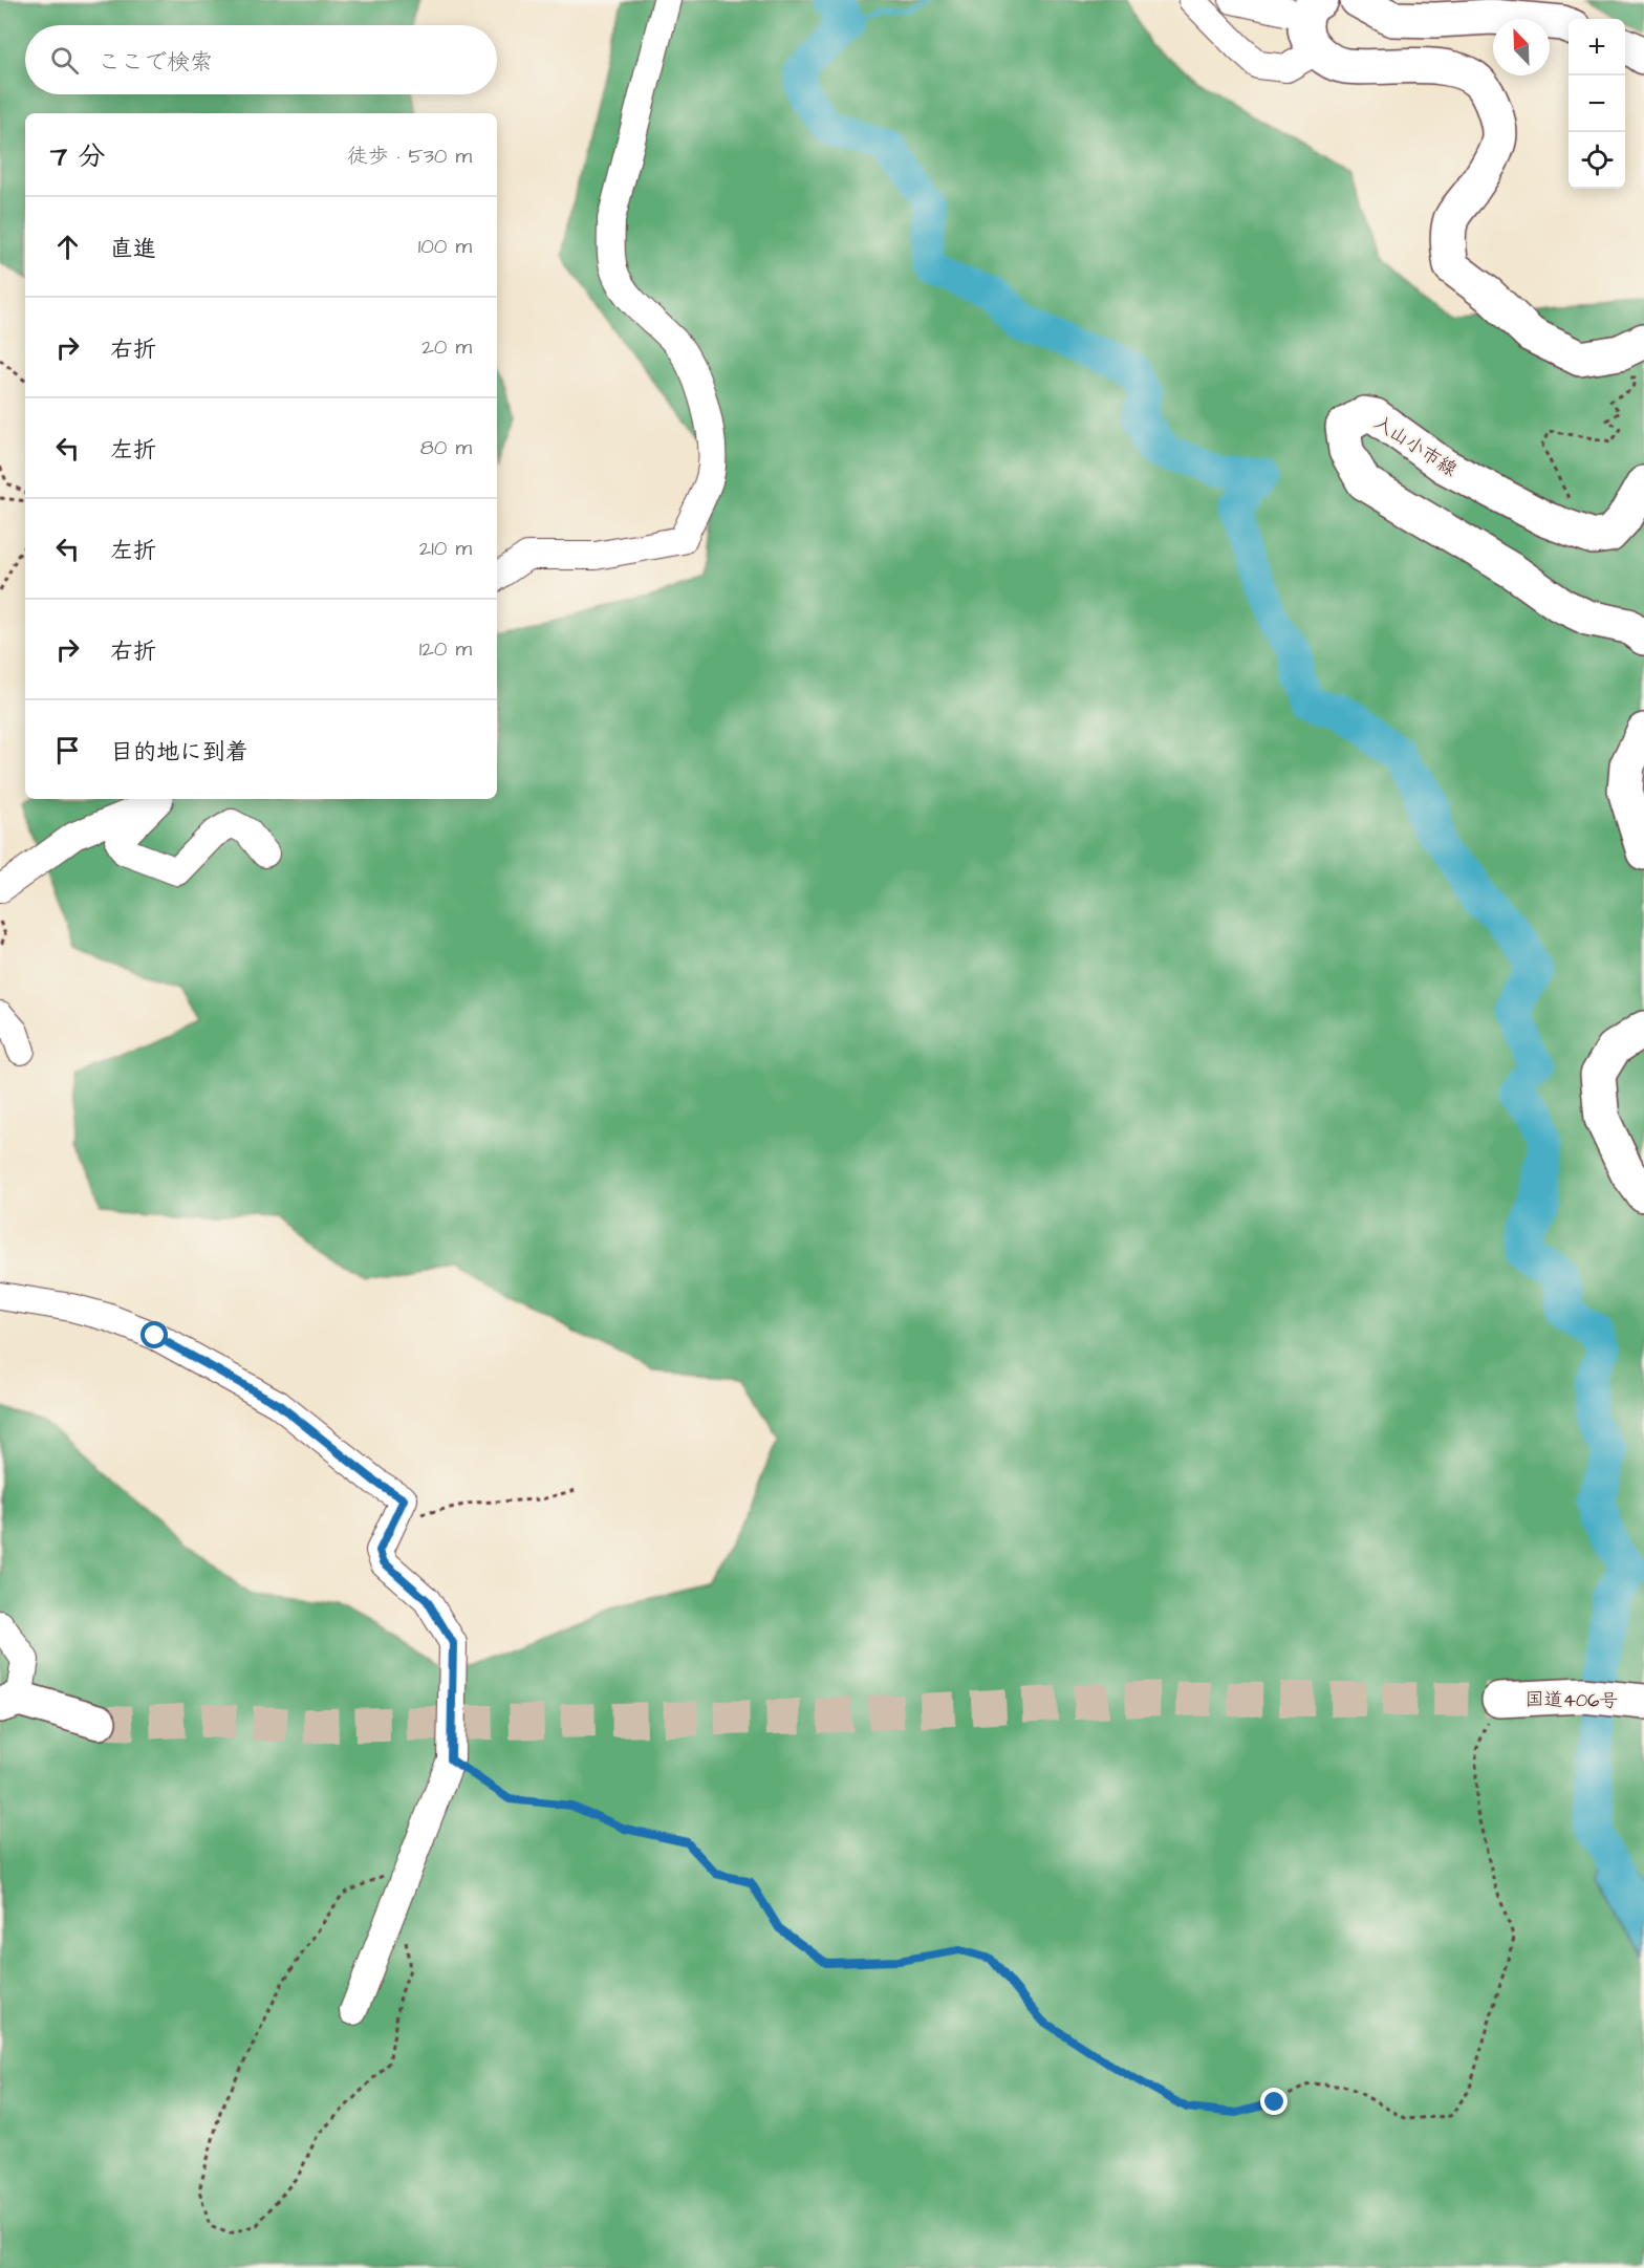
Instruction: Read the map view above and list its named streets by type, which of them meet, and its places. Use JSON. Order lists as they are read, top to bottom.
{
  "streets": {
    "main road": ["入山小市線", "国道406号"]
  },
  "north": "top left",
  "page": {
    "map_buttons": ["+", "−"],
    "search": "ここで検索",
    "heading": ["7 分", "徒歩 · 530 m"],
    "list": [
      ["直進", "100 m"],
      ["右折", "20 m"],
      ["左折", "80 m"],
      ["左折", "210 m"],
      ["右折", "120 m"],
      "目的地に到着"
    ]
  }
}
